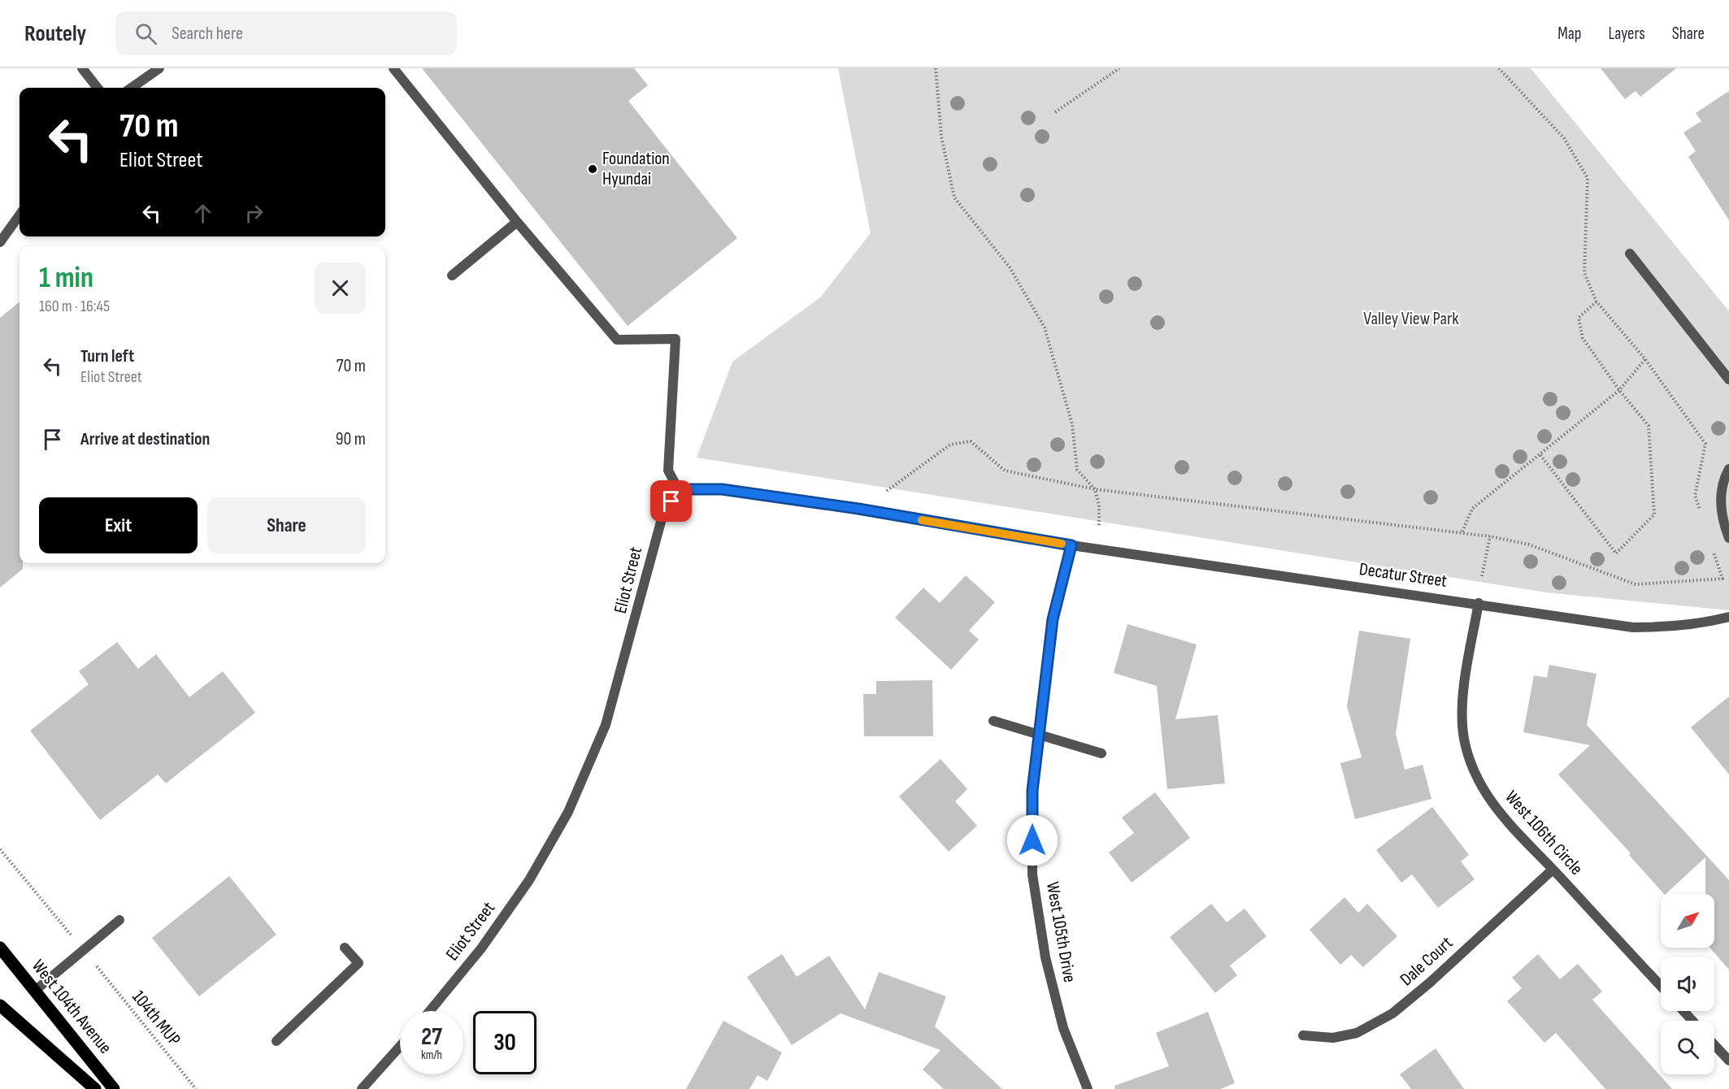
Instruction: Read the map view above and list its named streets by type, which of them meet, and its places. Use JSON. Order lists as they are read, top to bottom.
{
  "streets": {
    "main road": ["West 104th Avenue"],
    "street": [
      "Decatur Street",
      "Eliot Street",
      "West 106th Circle",
      "West 105th Drive",
      "Dale Court"
    ],
    "path": ["104th MUP"]
  },
  "crossings": [
    ["Decatur Street", "West 106th Circle"],
    ["Decatur Street", "West 105th Drive"],
    ["West 106th Circle", "Dale Court"]
  ],
  "parks": ["Valley View Park"],
  "places": ["Foundation Hyundai"],
  "north": "top right",
  "page": {
    "header": "Routely",
    "search": "Search here",
    "nav": ["Map", "Layers", "Share"],
    "turn": ["70 m", "Eliot Street"],
    "heading": ["1 min", "160 m · 16:45"],
    "list": [
      {
        "name": "Turn left",
        "note": "Eliot Street",
        "value": "70 m"
      },
      {
        "name": "Arrive at destination",
        "value": "90 m"
      }
    ],
    "buttons": ["Exit", "Share"],
    "speed": "27 km/h",
    "limit": "30"
  }
}
